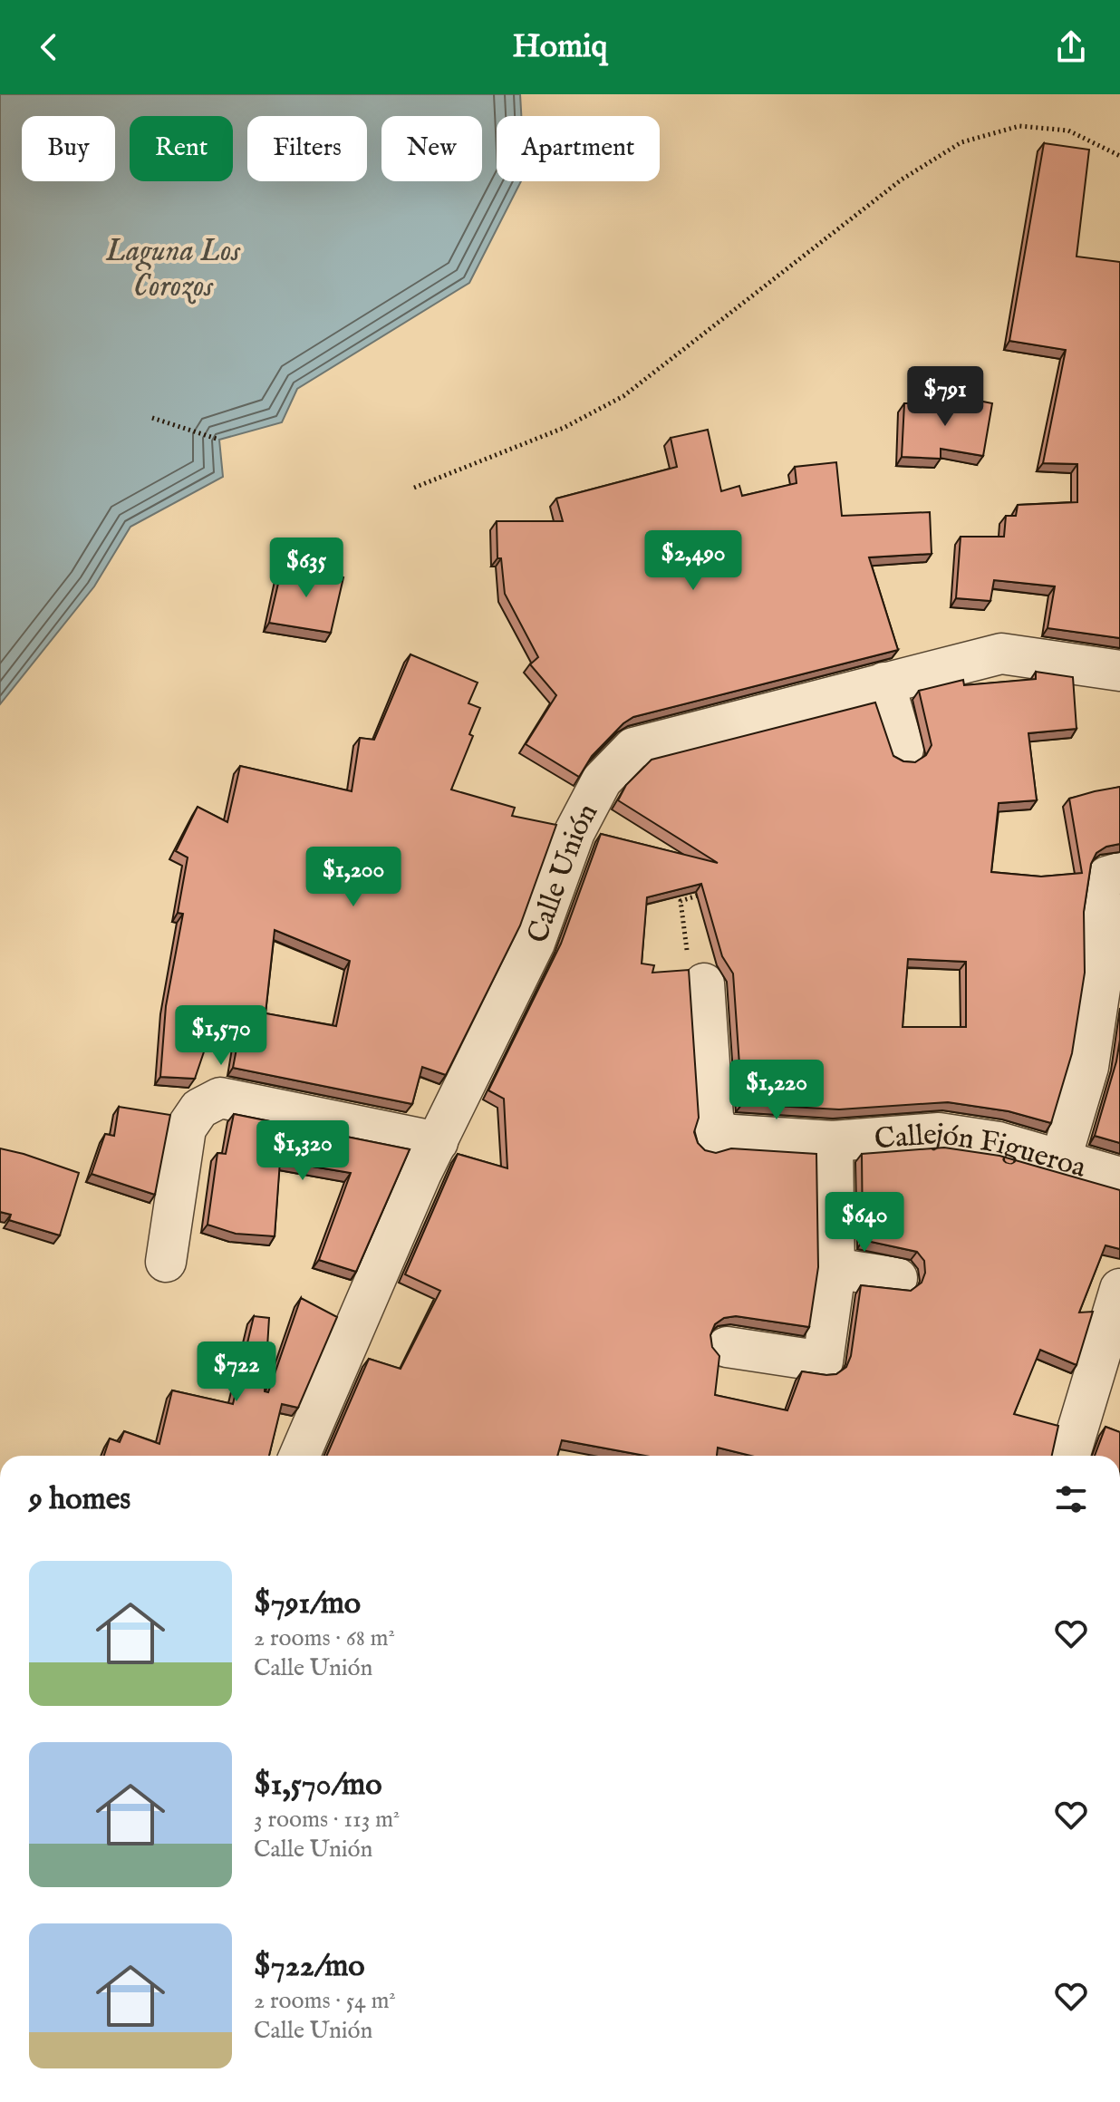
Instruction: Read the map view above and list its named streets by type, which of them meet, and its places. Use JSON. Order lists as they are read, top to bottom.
{
  "streets": {
    "street": ["Calle Unión", "Callejón Figueroa"]
  },
  "water": ["Laguna Los Corozos"],
  "page": {
    "header": "Homiq",
    "chip": [
      "Buy",
      "Rent",
      "Filters",
      "New",
      "Apartment"
    ],
    "price": [
      "$791",
      "$2,490",
      "$635",
      "$1,200",
      "$1,570",
      "$1,220",
      "$1,320",
      "$640",
      "$722"
    ],
    "heading": "9 homes",
    "list": [
      {
        "name": "$791/mo",
        "note": "2 rooms · 68 m² · Calle Unión"
      },
      {
        "name": "$1,570/mo",
        "note": "3 rooms · 113 m² · Calle Unión"
      },
      {
        "name": "$722/mo",
        "note": "2 rooms · 54 m² · Calle Unión"
      }
    ]
  }
}
